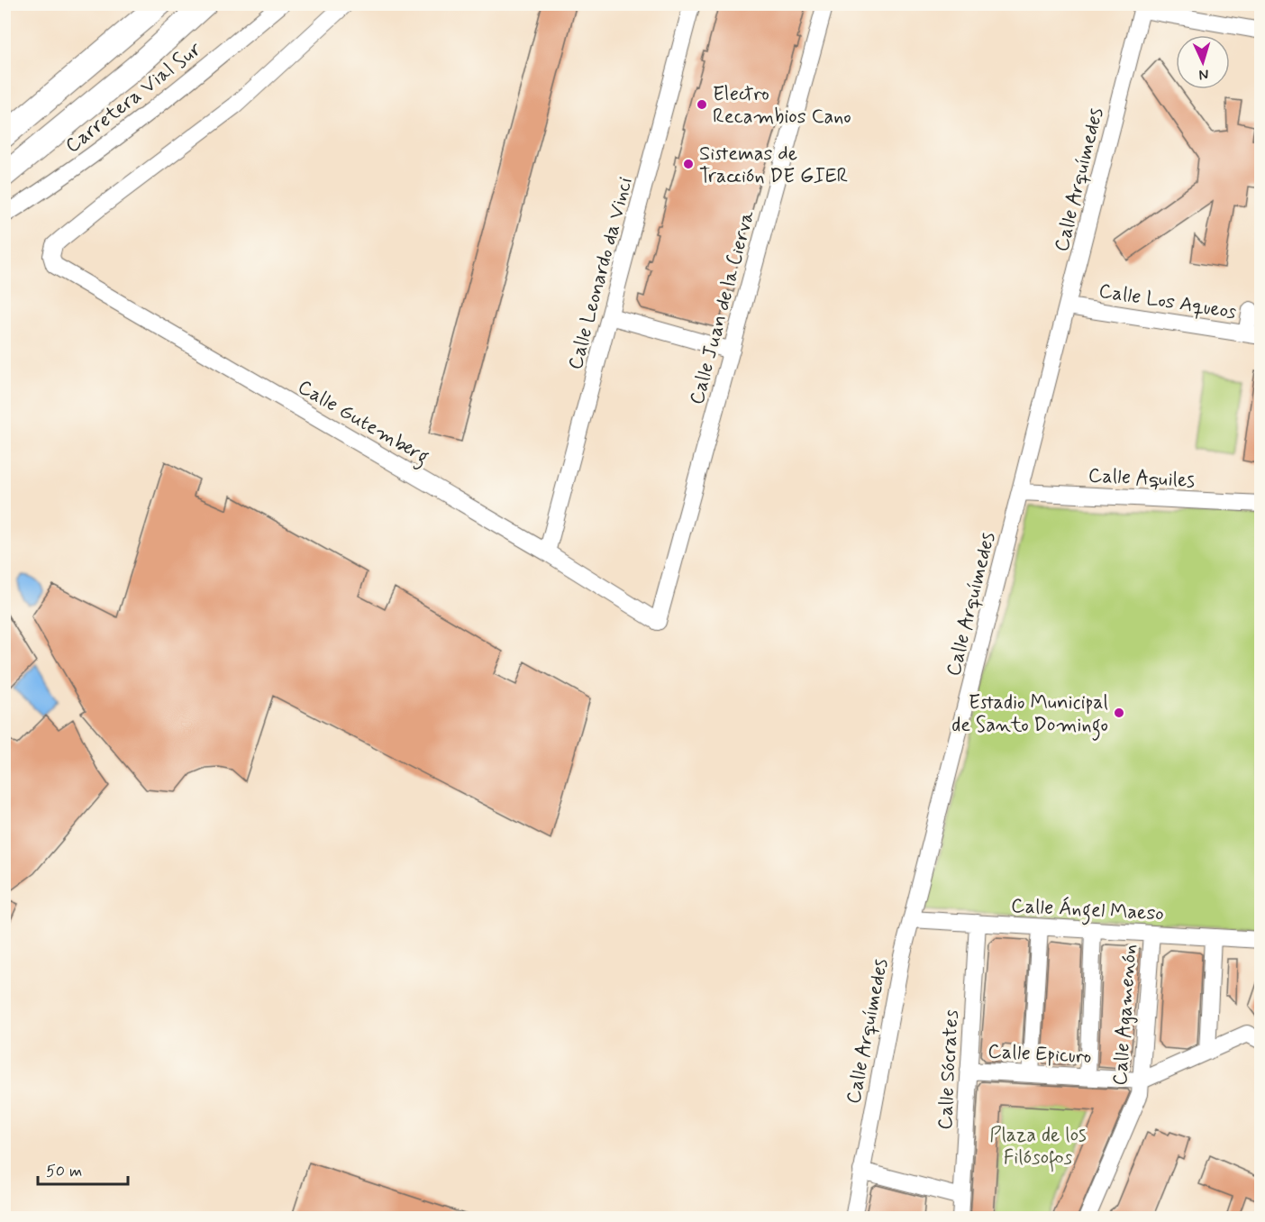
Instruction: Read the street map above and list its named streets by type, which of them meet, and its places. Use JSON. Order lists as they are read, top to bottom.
{
  "streets": {
    "street": [
      "Carretera Vial Sur",
      "Calle Arquímedes",
      "Calle Leonardo da Vinci",
      "Calle Los Aqueos",
      "Calle Juan de la Cierva",
      "Calle Gutemberg",
      "Calle Aquiles",
      "Calle Ángel Maeso",
      "Calle Agamenón",
      "Calle Epicuro",
      "Calle Sócrates"
    ]
  },
  "crossings": [
    ["Calle Arquímedes", "Calle Los Aqueos"],
    ["Calle Arquímedes", "Calle Aquiles"],
    ["Calle Arquímedes", "Calle Ángel Maeso"],
    ["Calle Leonardo da Vinci", "Calle Gutemberg"],
    ["Calle Juan de la Cierva", "Calle Gutemberg"],
    ["Calle Ángel Maeso", "Calle Agamenón"],
    ["Calle Ángel Maeso", "Calle Sócrates"],
    ["Calle Agamenón", "Calle Epicuro"],
    ["Calle Epicuro", "Calle Sócrates"]
  ],
  "parks": ["Plaza de los Filósofos"],
  "places": ["Electro Recambios Cano", "Sistemas de Tracción DE GIER", "Estadio Municipal de Santo Domingo"],
  "scale_bar": "50 m",
  "north": "bottom"
}
